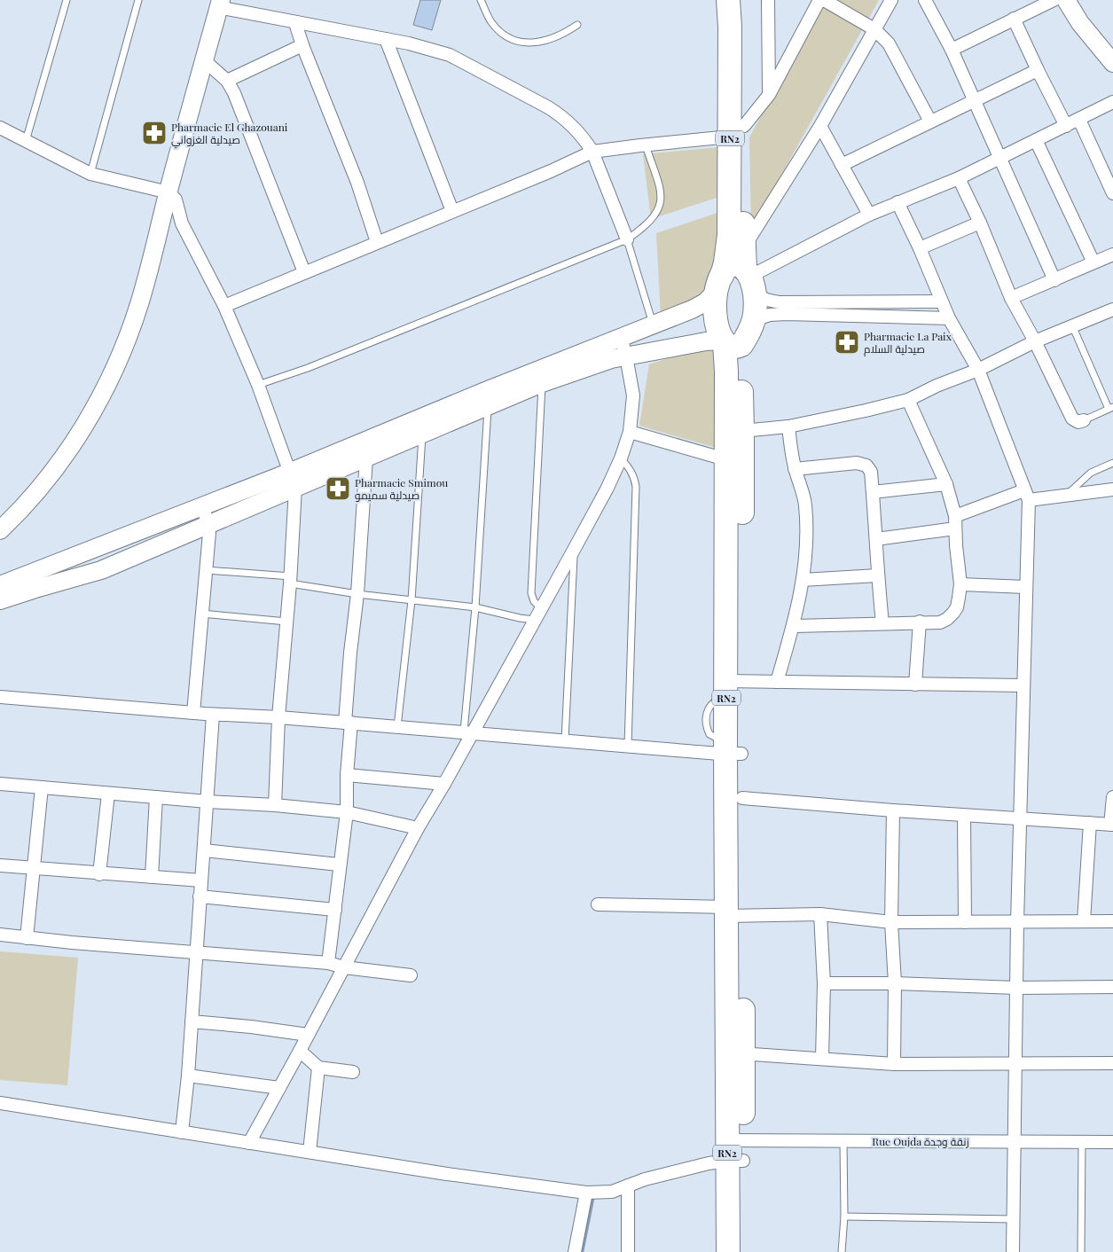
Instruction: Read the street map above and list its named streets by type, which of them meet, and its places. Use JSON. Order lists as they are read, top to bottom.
{
  "streets": {
    "highway": ["RN2"],
    "street": ["Rue Oujda زنقة وجدة"]
  },
  "crossings": [
    ["RN2", "Rue Oujda زنقة وجدة"]
  ],
  "places": {
    "pharmacy": ["Pharmacie El Ghazouani صيدلية الغزواني", "Pharmacie La Paix صيدلية السلام", "Pharmacie Smimou صيدلية سميمو"]
  }
}
